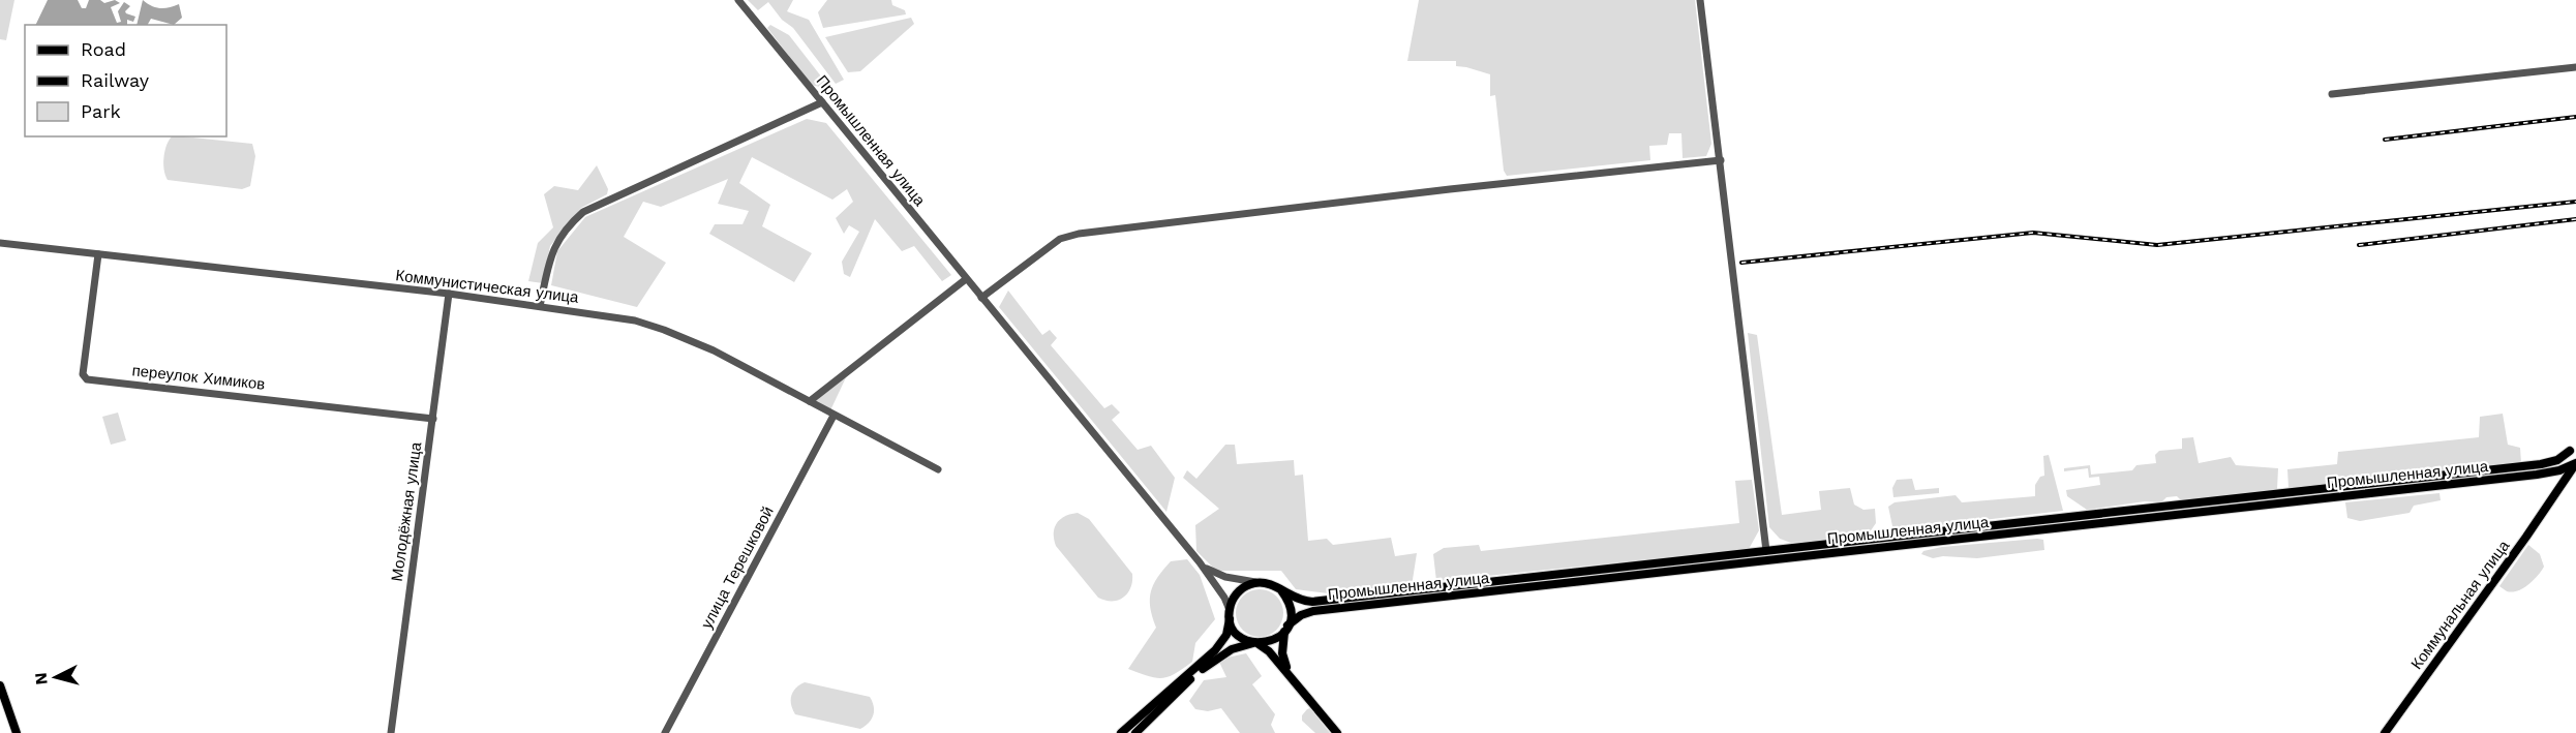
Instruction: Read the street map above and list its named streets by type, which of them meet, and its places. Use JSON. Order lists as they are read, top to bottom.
{
  "streets": {
    "main road": ["Промышленная улица", "Коммунальная улица"],
    "street": [
      "Коммунистическая улица",
      "переулок Химиков",
      "Молодёжная улица",
      "улица Терешковой"
    ]
  },
  "crossings": [
    ["Промышленная улица", "Коммунальная улица"],
    ["Коммунистическая улица", "переулок Химиков"],
    ["Коммунистическая улица", "Молодёжная улица"],
    ["Коммунистическая улица", "улица Терешковой"],
    ["переулок Химиков", "Молодёжная улица"]
  ],
  "legend": ["Road", "Railway", "Park"],
  "north": "left"
}
